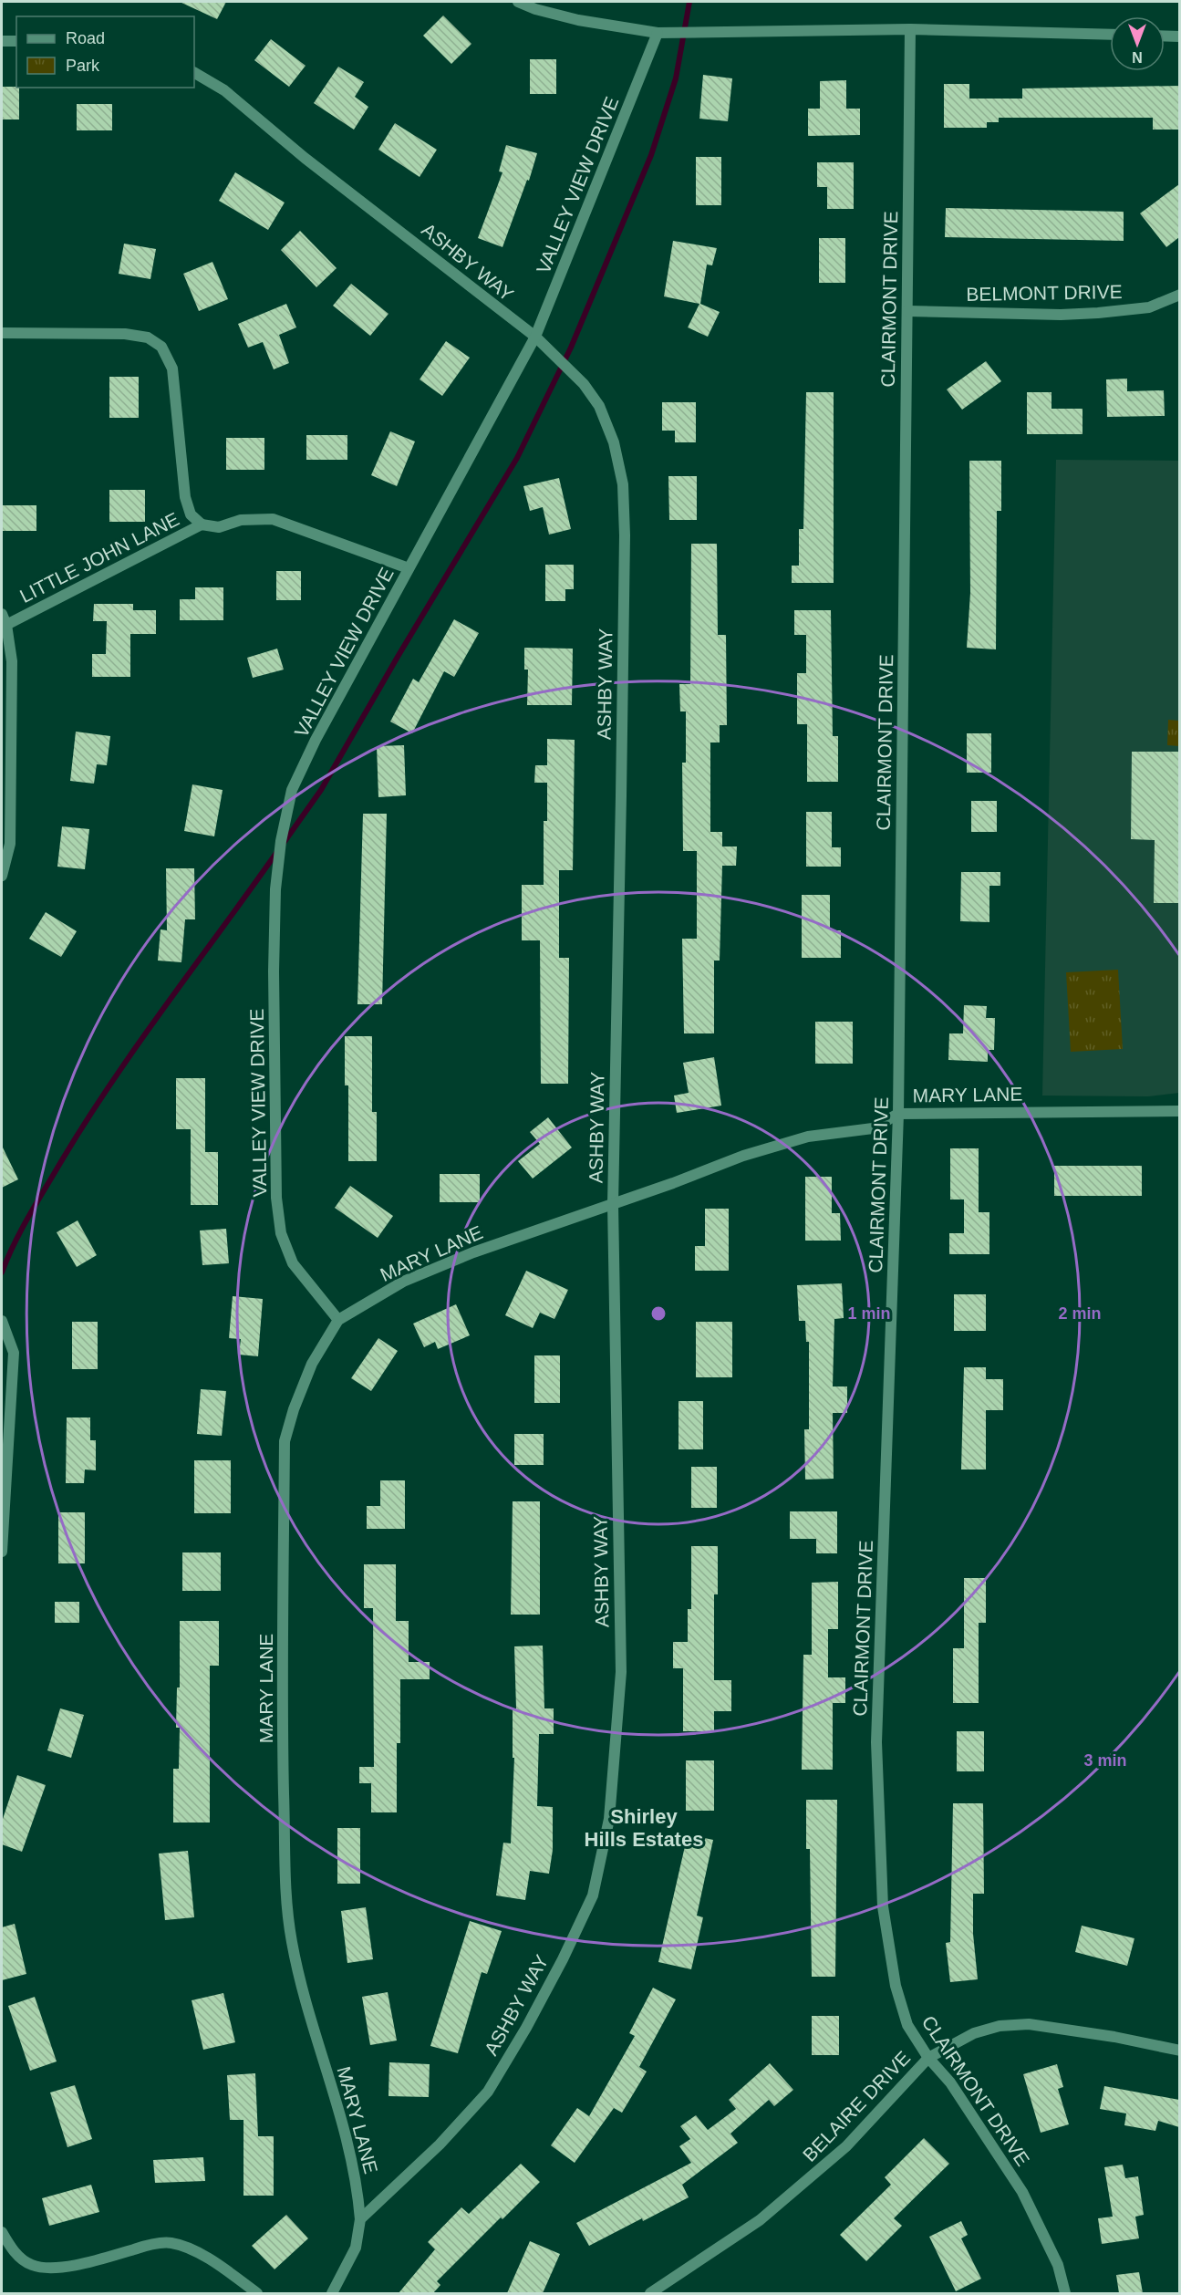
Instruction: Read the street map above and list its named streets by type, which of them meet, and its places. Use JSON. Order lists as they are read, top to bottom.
{
  "streets": {
    "street": [
      "VALLEY VIEW DRIVE",
      "ASHBY WAY",
      "BELMONT DRIVE",
      "CLAIRMONT DRIVE",
      "LITTLE JOHN LANE",
      "MARY LANE",
      "BELAIRE DRIVE"
    ]
  },
  "crossings": [
    ["VALLEY VIEW DRIVE", "ASHBY WAY"],
    ["VALLEY VIEW DRIVE", "LITTLE JOHN LANE"],
    ["VALLEY VIEW DRIVE", "MARY LANE"],
    ["ASHBY WAY", "MARY LANE"],
    ["BELMONT DRIVE", "CLAIRMONT DRIVE"],
    ["CLAIRMONT DRIVE", "MARY LANE"],
    ["CLAIRMONT DRIVE", "BELAIRE DRIVE"]
  ],
  "districts": ["Shirley Hills Estates"],
  "legend": ["Road", "Park"],
  "north": "bottom",
  "rings": ["1 min", "2 min", "3 min"]
}
